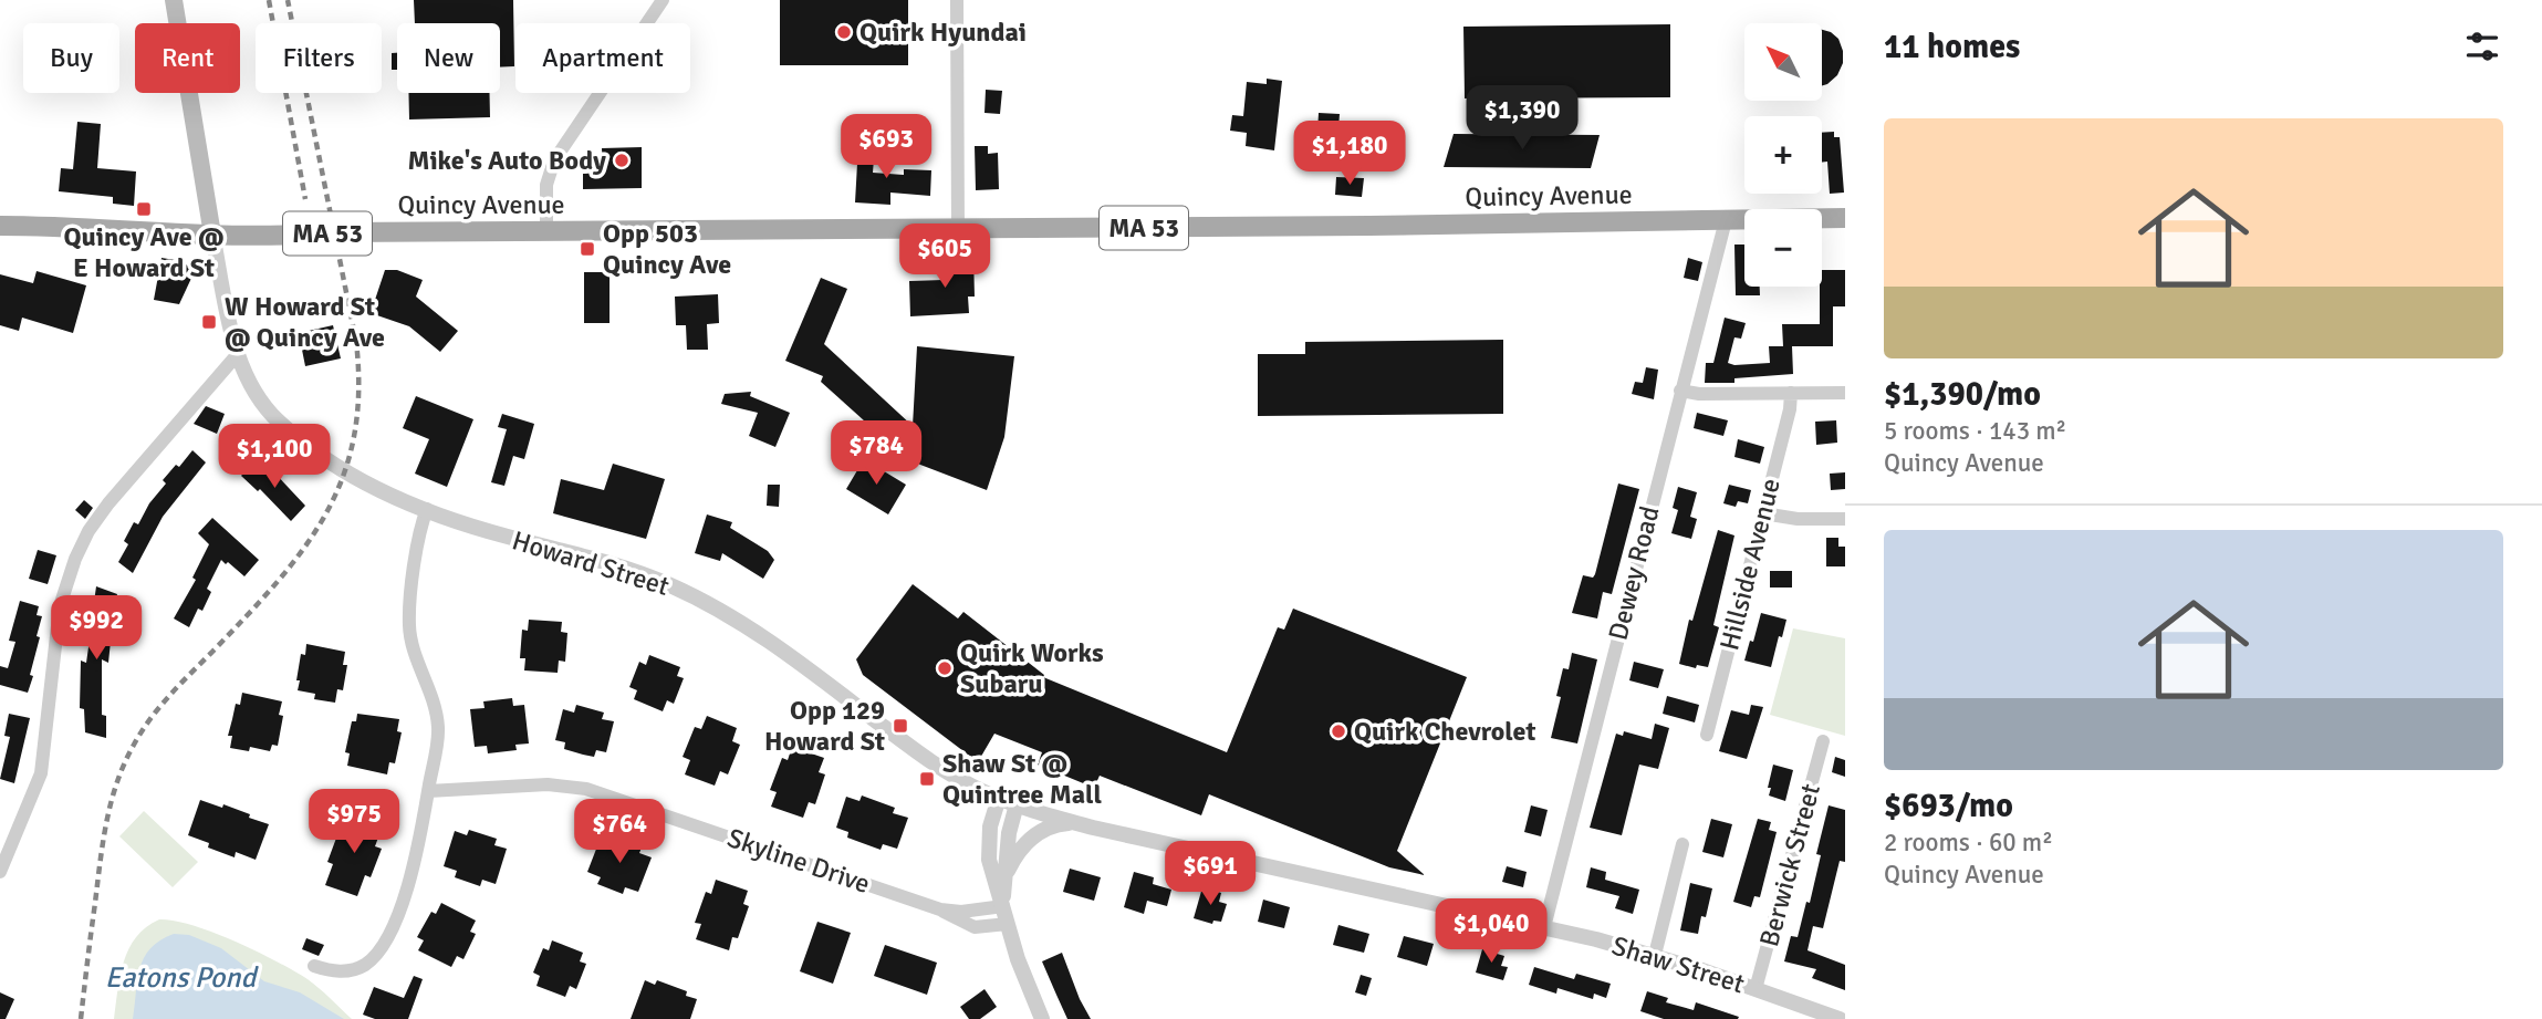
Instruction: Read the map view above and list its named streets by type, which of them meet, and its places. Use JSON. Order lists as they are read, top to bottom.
{
  "streets": {
    "main road": ["Quincy Avenue", "MA 53"],
    "street": [
      "Howard Street",
      "Hillside Avenue",
      "Dewey Road",
      "Skyline Drive",
      "Berwick Street",
      "Shaw Street"
    ]
  },
  "crossings": [
    ["Quincy Avenue", "Howard Street"],
    ["Quincy Avenue", "Dewey Road"],
    ["Howard Street", "Shaw Street"],
    ["Dewey Road", "Shaw Street"],
    ["Berwick Street", "Shaw Street"]
  ],
  "water": ["Eatons Pond"],
  "places": {
    "other": [
      "Quirk Hyundai",
      "Mike's Auto Body",
      "Quirk Works Subaru",
      "Quirk Chevrolet"
    ],
    "transit": [
      "Quincy Ave @ E Howard St",
      "Opp 503 Quincy Ave",
      "W Howard St @ Quincy Ave",
      "Opp 129 Howard St",
      "Shaw St @ Quintree Mall"
    ]
  },
  "north": "top left",
  "page": {
    "heading": "11 homes",
    "map_buttons": ["+", "−"],
    "chip": [
      "Buy",
      "Rent",
      "Filters",
      "New",
      "Apartment"
    ],
    "price": [
      "$1,390",
      "$693",
      "$1,180",
      "$605",
      "$784",
      "$1,100",
      "$992",
      "$975",
      "$764",
      "$691",
      "$1,040"
    ],
    "list": [
      {
        "name": "$1,390/mo",
        "note": "5 rooms · 143 m² · Quincy Avenue"
      },
      {
        "name": "$693/mo",
        "note": "2 rooms · 60 m² · Quincy Avenue"
      }
    ]
  }
}
